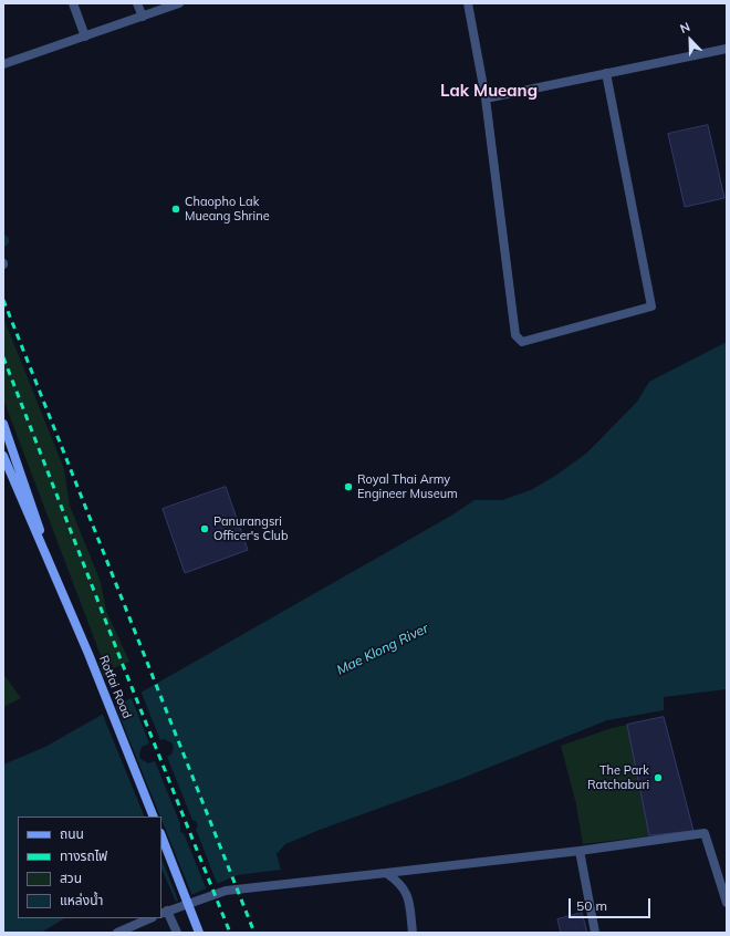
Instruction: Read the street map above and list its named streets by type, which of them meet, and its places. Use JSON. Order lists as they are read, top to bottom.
{
  "streets": {
    "main road": ["Rotfai Road"]
  },
  "districts": ["Lak Mueang"],
  "water": ["Mae Klong River"],
  "places": [
    "Chaopho Lak Mueang Shrine",
    "Royal Thai Army Engineer Museum",
    "Panurangsri Officer's Club",
    "The Park Ratchaburi"
  ],
  "legend": [
    "ถนน",
    "ทางรถไฟ",
    "สวน",
    "แหล่งน้ำ"
  ],
  "scale_bar": "50 m",
  "north": "top left"
}
